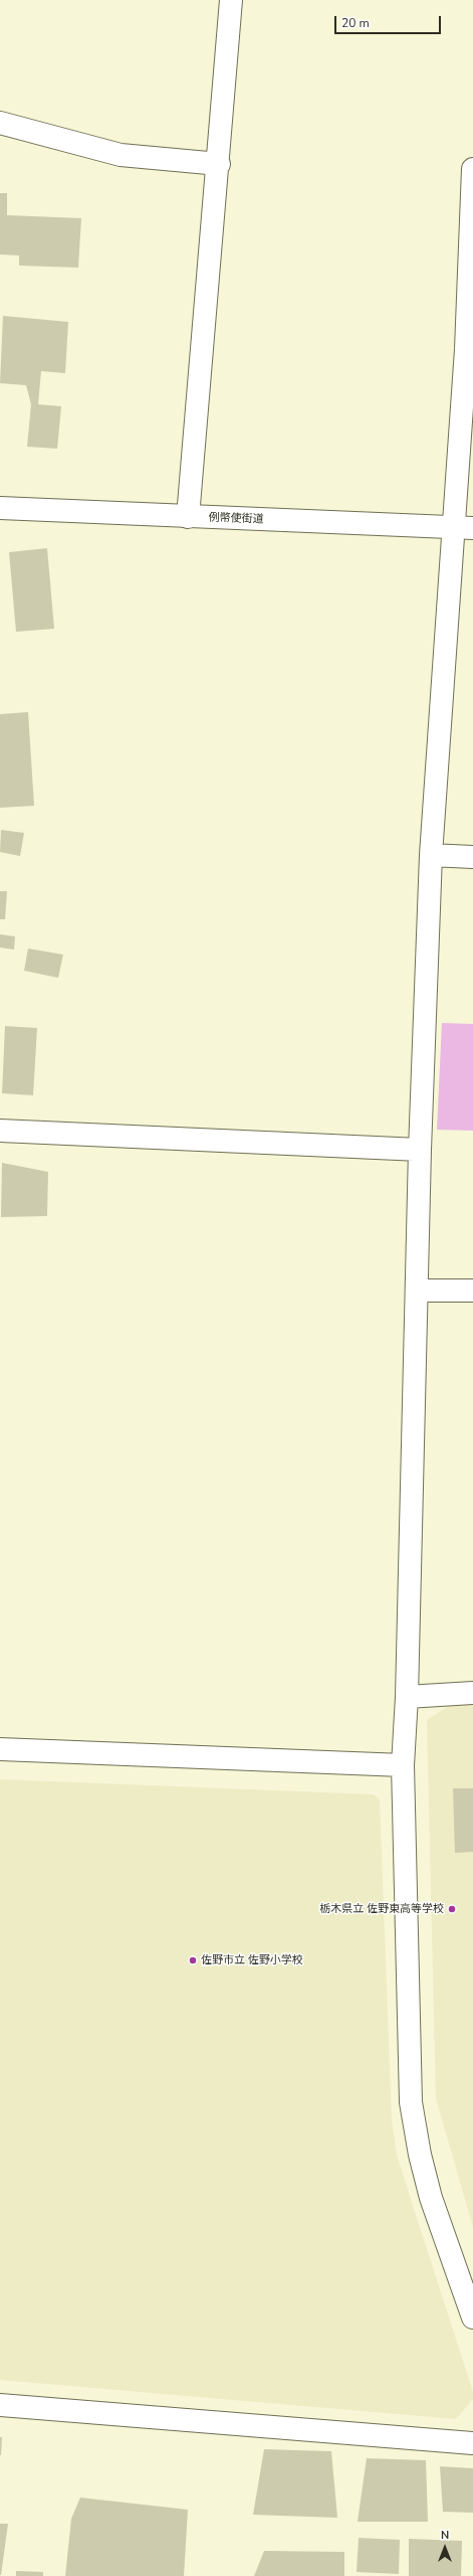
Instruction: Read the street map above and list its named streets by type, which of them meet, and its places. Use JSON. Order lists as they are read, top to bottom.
{
  "streets": {
    "street": ["例幣使街道"]
  },
  "places": ["栃木県立 佐野東高等学校", "佐野市立 佐野小学校"],
  "scale_bar": "20 m",
  "north": "top"
}
